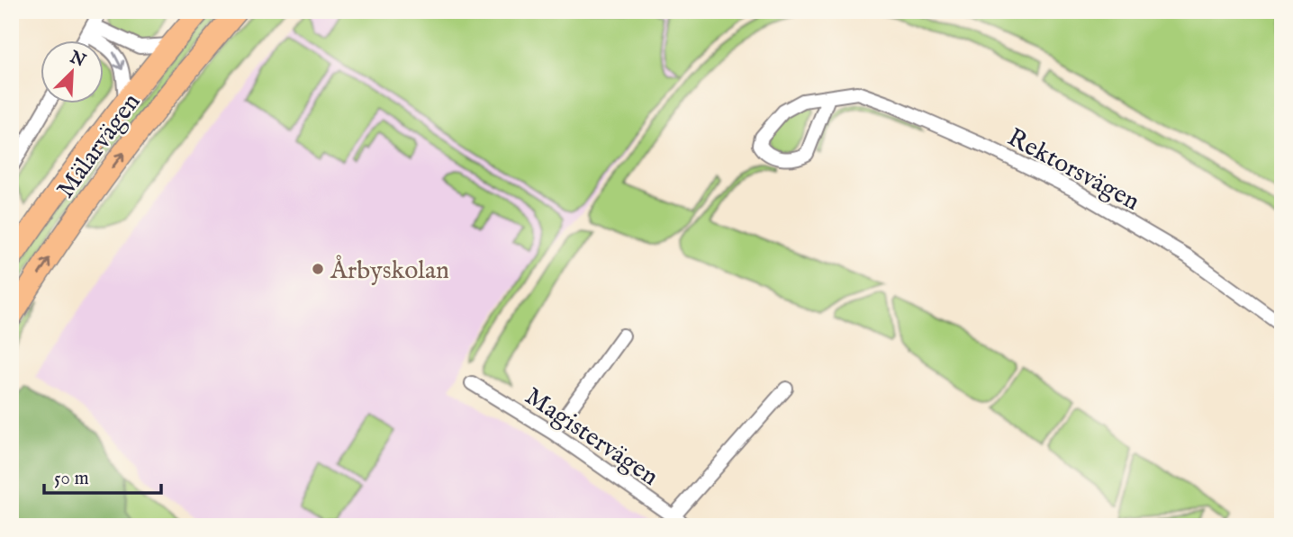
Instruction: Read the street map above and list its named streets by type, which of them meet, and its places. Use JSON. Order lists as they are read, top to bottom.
{
  "streets": {
    "main road": ["Mälarvägen"],
    "street": ["Rektorsvägen", "Magistervägen"]
  },
  "places": ["Årbyskolan"],
  "scale_bar": "50 m",
  "north": "top right"
}
